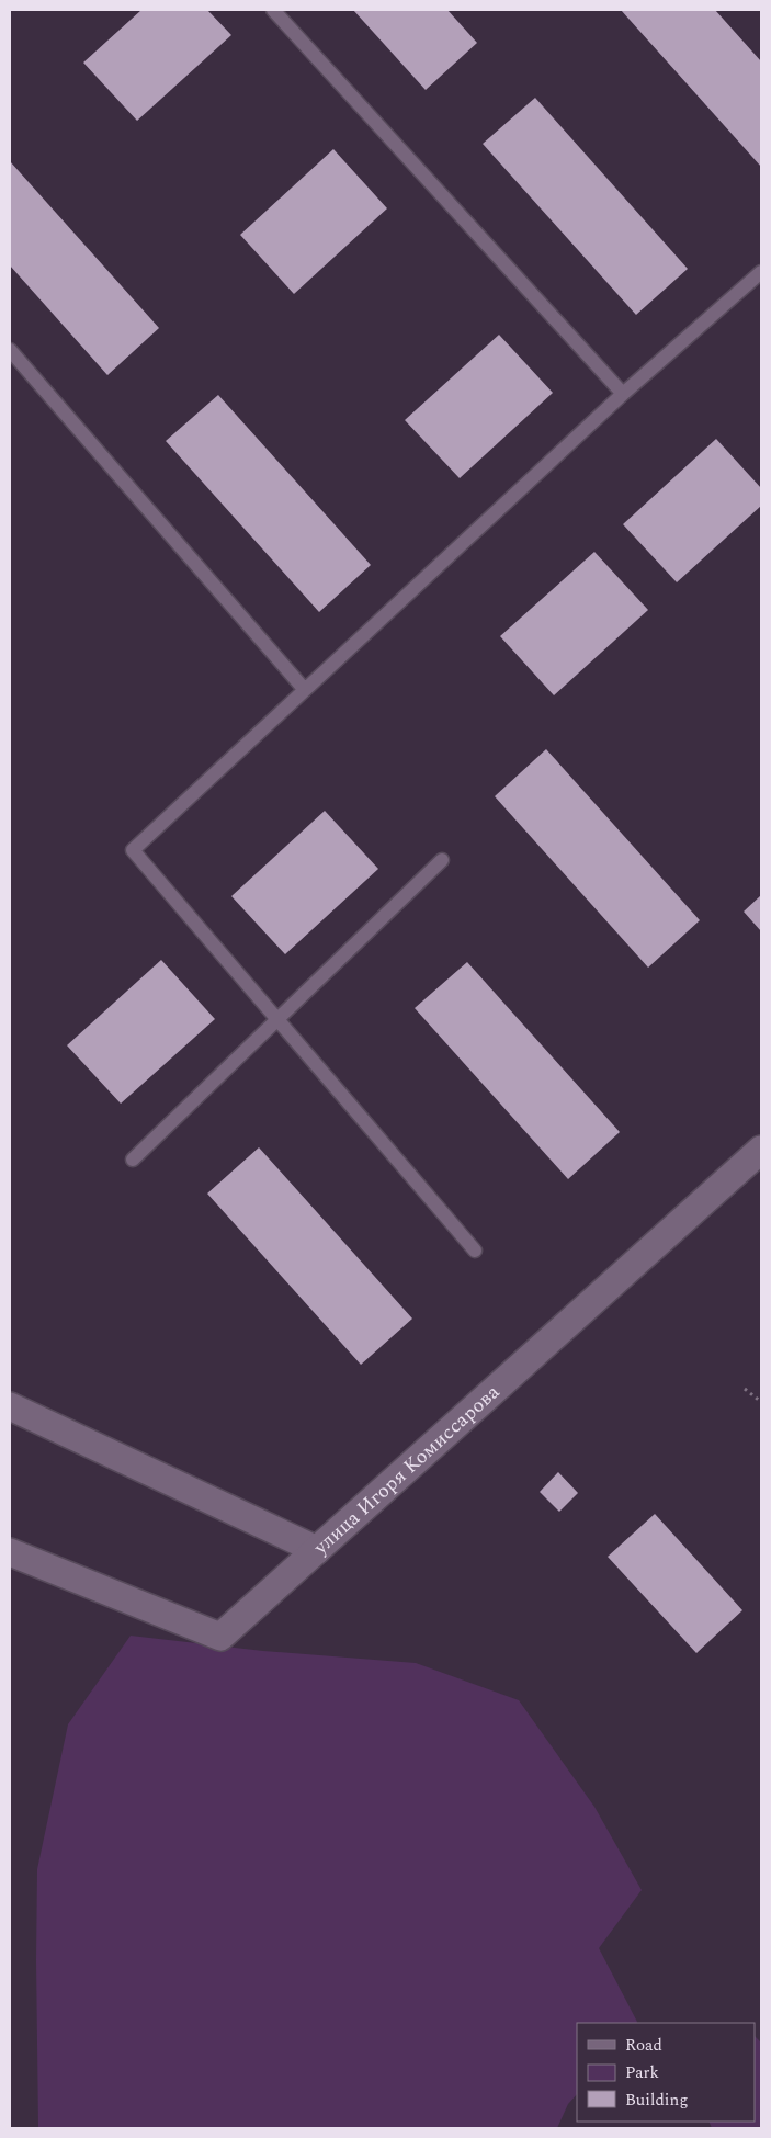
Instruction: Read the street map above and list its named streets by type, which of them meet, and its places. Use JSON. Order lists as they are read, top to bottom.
{
  "streets": {
    "street": ["улица Игоря Комиссарова"]
  },
  "legend": ["Road", "Park", "Building"]
}
